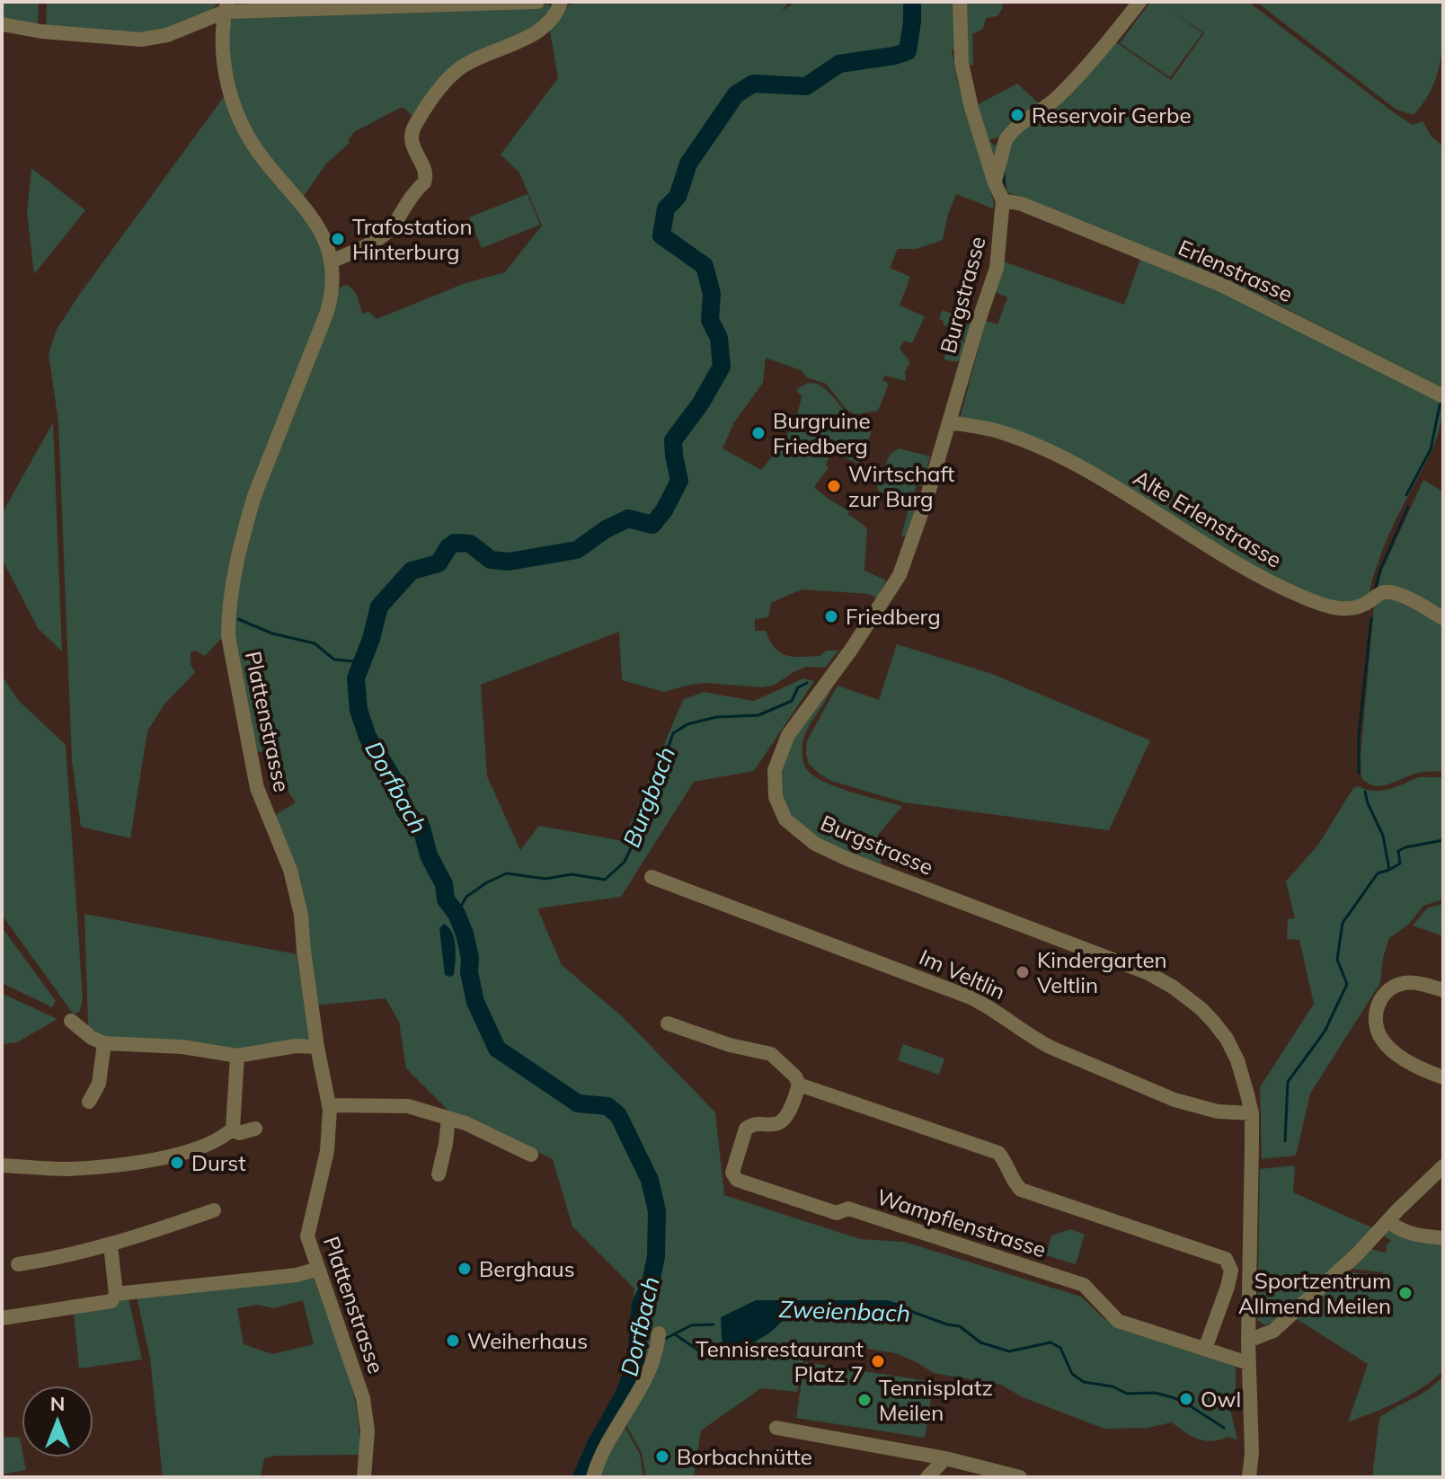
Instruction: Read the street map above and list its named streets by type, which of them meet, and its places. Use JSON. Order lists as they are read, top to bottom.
{
  "streets": {
    "street": [
      "Erlenstrasse",
      "Burgstrasse",
      "Alte Erlenstrasse",
      "Plattenstrasse",
      "Im Veltlin",
      "Wampflenstrasse"
    ]
  },
  "crossings": [
    ["Erlenstrasse", "Burgstrasse"],
    ["Burgstrasse", "Alte Erlenstrasse"],
    ["Burgstrasse", "Im Veltlin"],
    ["Burgstrasse", "Wampflenstrasse"]
  ],
  "water": ["Dorfbach", "Burgbach", "Zweienbach"],
  "places": [
    "Reservoir Gerbe",
    "Trafostation Hinterburg",
    "Burgruine Friedberg",
    "Wirtschaft zur Burg",
    "Friedberg",
    "Kindergarten Veltlin",
    "Durst",
    "Berghaus",
    "Sportzentrum Allmend Meilen",
    "Weiherhaus",
    "Tennisrestaurant Platz 7",
    "Owl",
    "Tennisplatz Meilen",
    "Borbachnütte"
  ],
  "north": "top"
}
